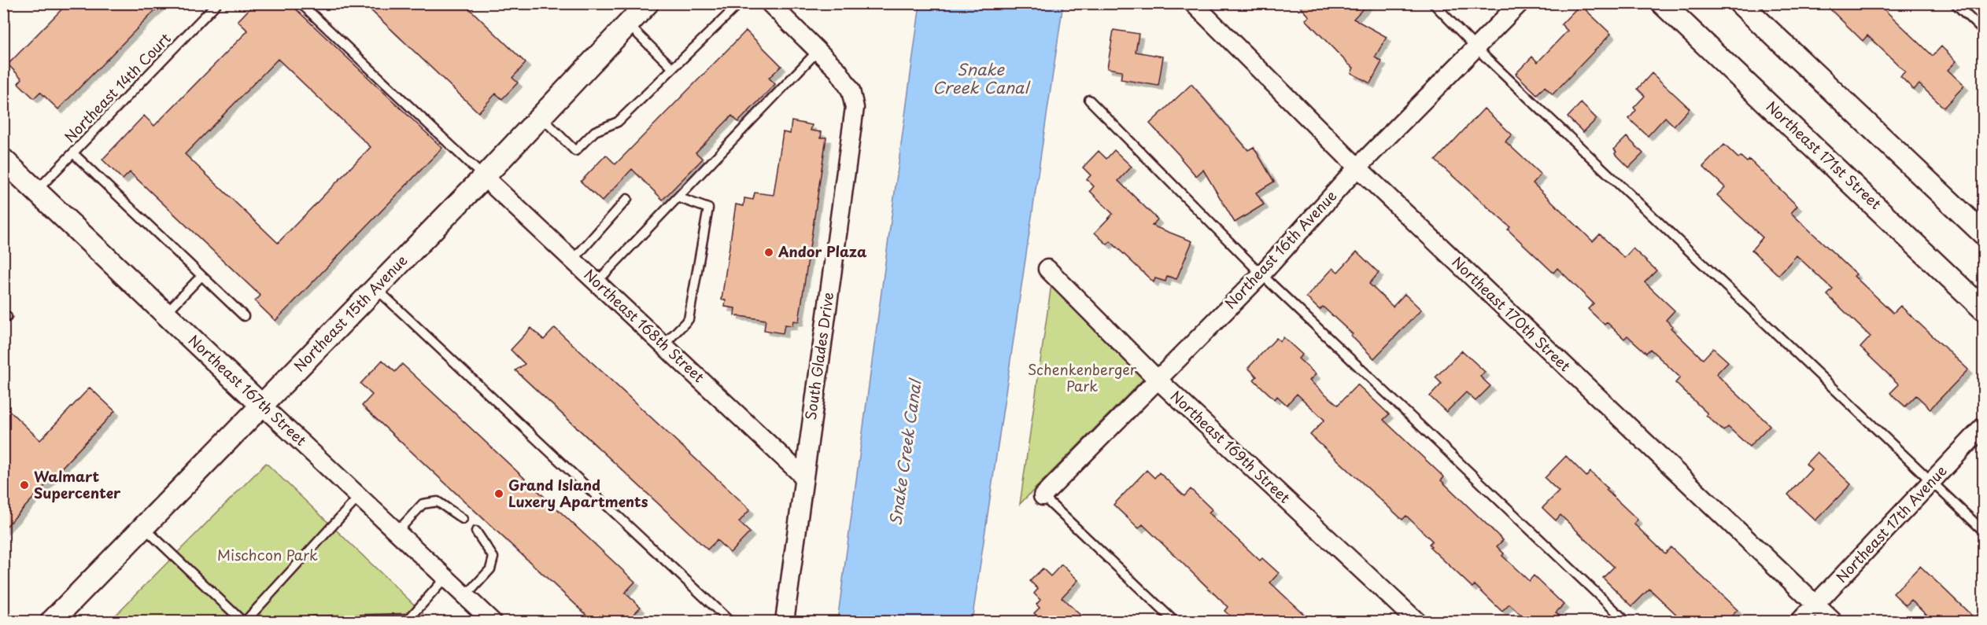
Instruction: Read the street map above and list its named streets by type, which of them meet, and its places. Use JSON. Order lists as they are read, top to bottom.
{
  "streets": {
    "street": [
      "Northeast 171st Street",
      "Northeast 16th Avenue",
      "Northeast 15th Avenue",
      "Northeast 170th Street",
      "Northeast 168th Street",
      "South Glades Drive",
      "Northeast 167th Street",
      "Northeast 169th Street",
      "Northeast 17th Avenue"
    ],
    "lane": ["Northeast 14th Court"]
  },
  "crossings": [
    ["Northeast 14th Court", "Northeast 167th Street"],
    ["Northeast 16th Avenue", "Northeast 170th Street"],
    ["Northeast 16th Avenue", "Northeast 169th Street"],
    ["Northeast 15th Avenue", "Northeast 168th Street"],
    ["Northeast 15th Avenue", "Northeast 167th Street"],
    ["Northeast 170th Street", "Northeast 17th Avenue"],
    ["Northeast 168th Street", "South Glades Drive"]
  ],
  "water": ["Snake Creek Canal"],
  "parks": ["Schenkenberger Park", "Mischcon Park"],
  "places": ["Andor Plaza", "Walmart Supercenter", "Grand Island Luxery Apartments"]
}
